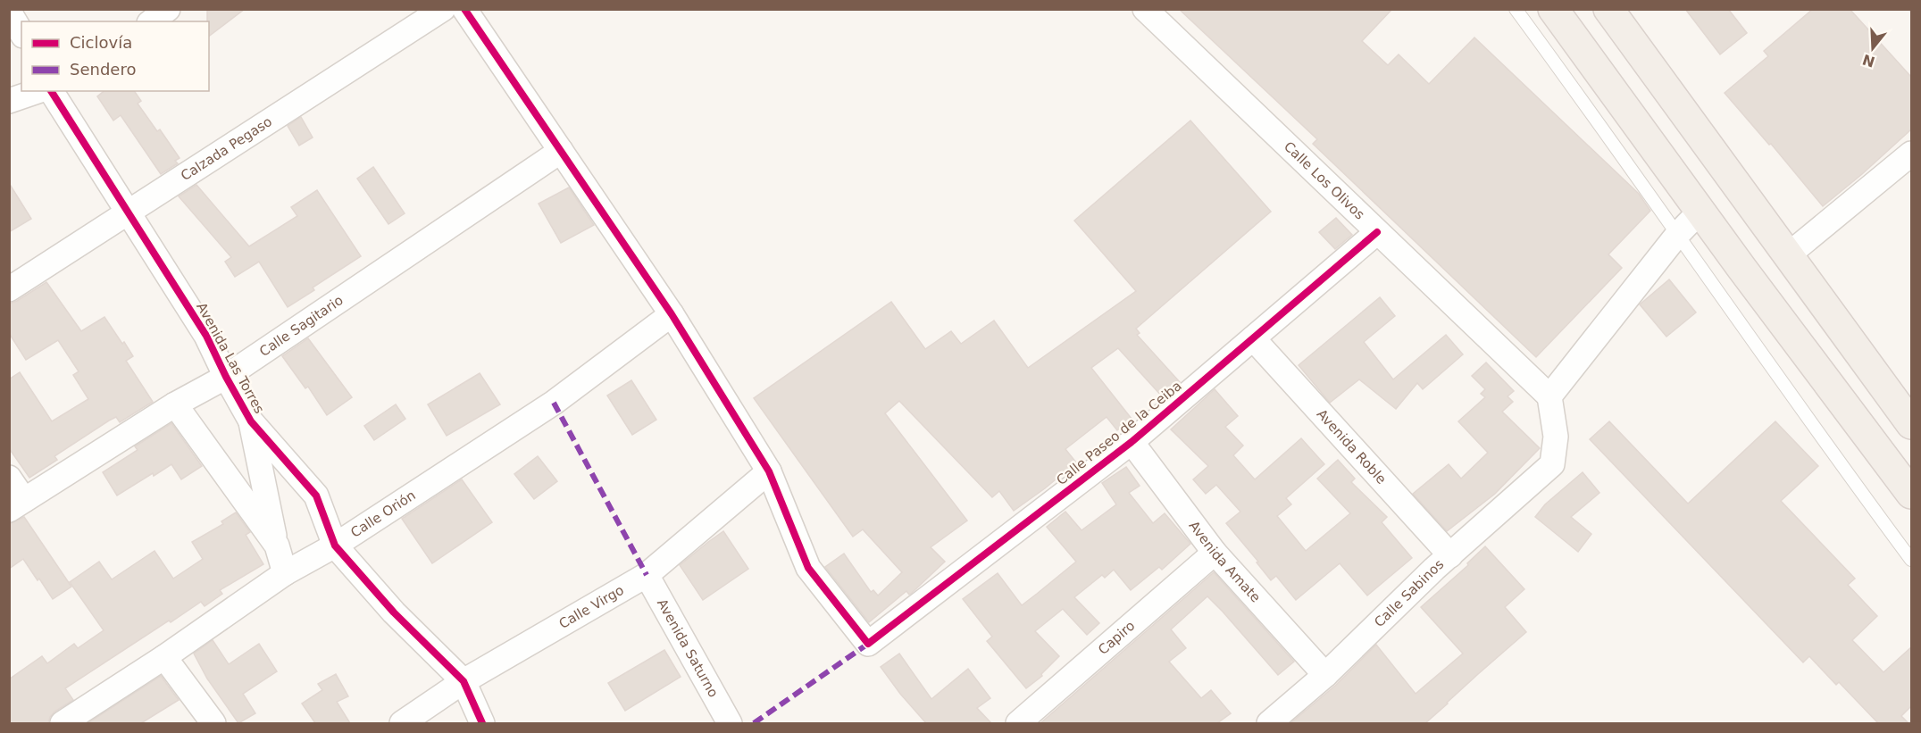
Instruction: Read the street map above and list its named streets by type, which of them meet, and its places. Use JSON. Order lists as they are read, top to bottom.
{
  "streets": {
    "street": [
      "Calzada Pegaso",
      "Calle Los Olivos",
      "Calle Sagitario",
      "Avenida Las Torres",
      "Calle Paseo de la Ceiba",
      "Avenida Roble",
      "Calle Orión",
      "Avenida Amate",
      "Calle Sabinos",
      "Calle Virgo",
      "Capiro",
      "Avenida Saturno"
    ]
  },
  "crossings": [
    ["Calzada Pegaso", "Avenida Las Torres"],
    ["Calle Los Olivos", "Calle Paseo de la Ceiba"],
    ["Calle Los Olivos", "Calle Sabinos"],
    ["Calle Sagitario", "Avenida Las Torres"],
    ["Avenida Las Torres", "Calle Orión"],
    ["Avenida Las Torres", "Calle Virgo"],
    ["Calle Paseo de la Ceiba", "Avenida Roble"],
    ["Calle Paseo de la Ceiba", "Avenida Amate"],
    ["Calle Paseo de la Ceiba", "Calle Virgo"],
    ["Avenida Roble", "Calle Sabinos"],
    ["Avenida Amate", "Calle Sabinos"],
    ["Avenida Amate", "Capiro"],
    ["Calle Virgo", "Avenida Saturno"]
  ],
  "legend": ["Ciclovía", "Sendero"],
  "north": "bottom"
}
